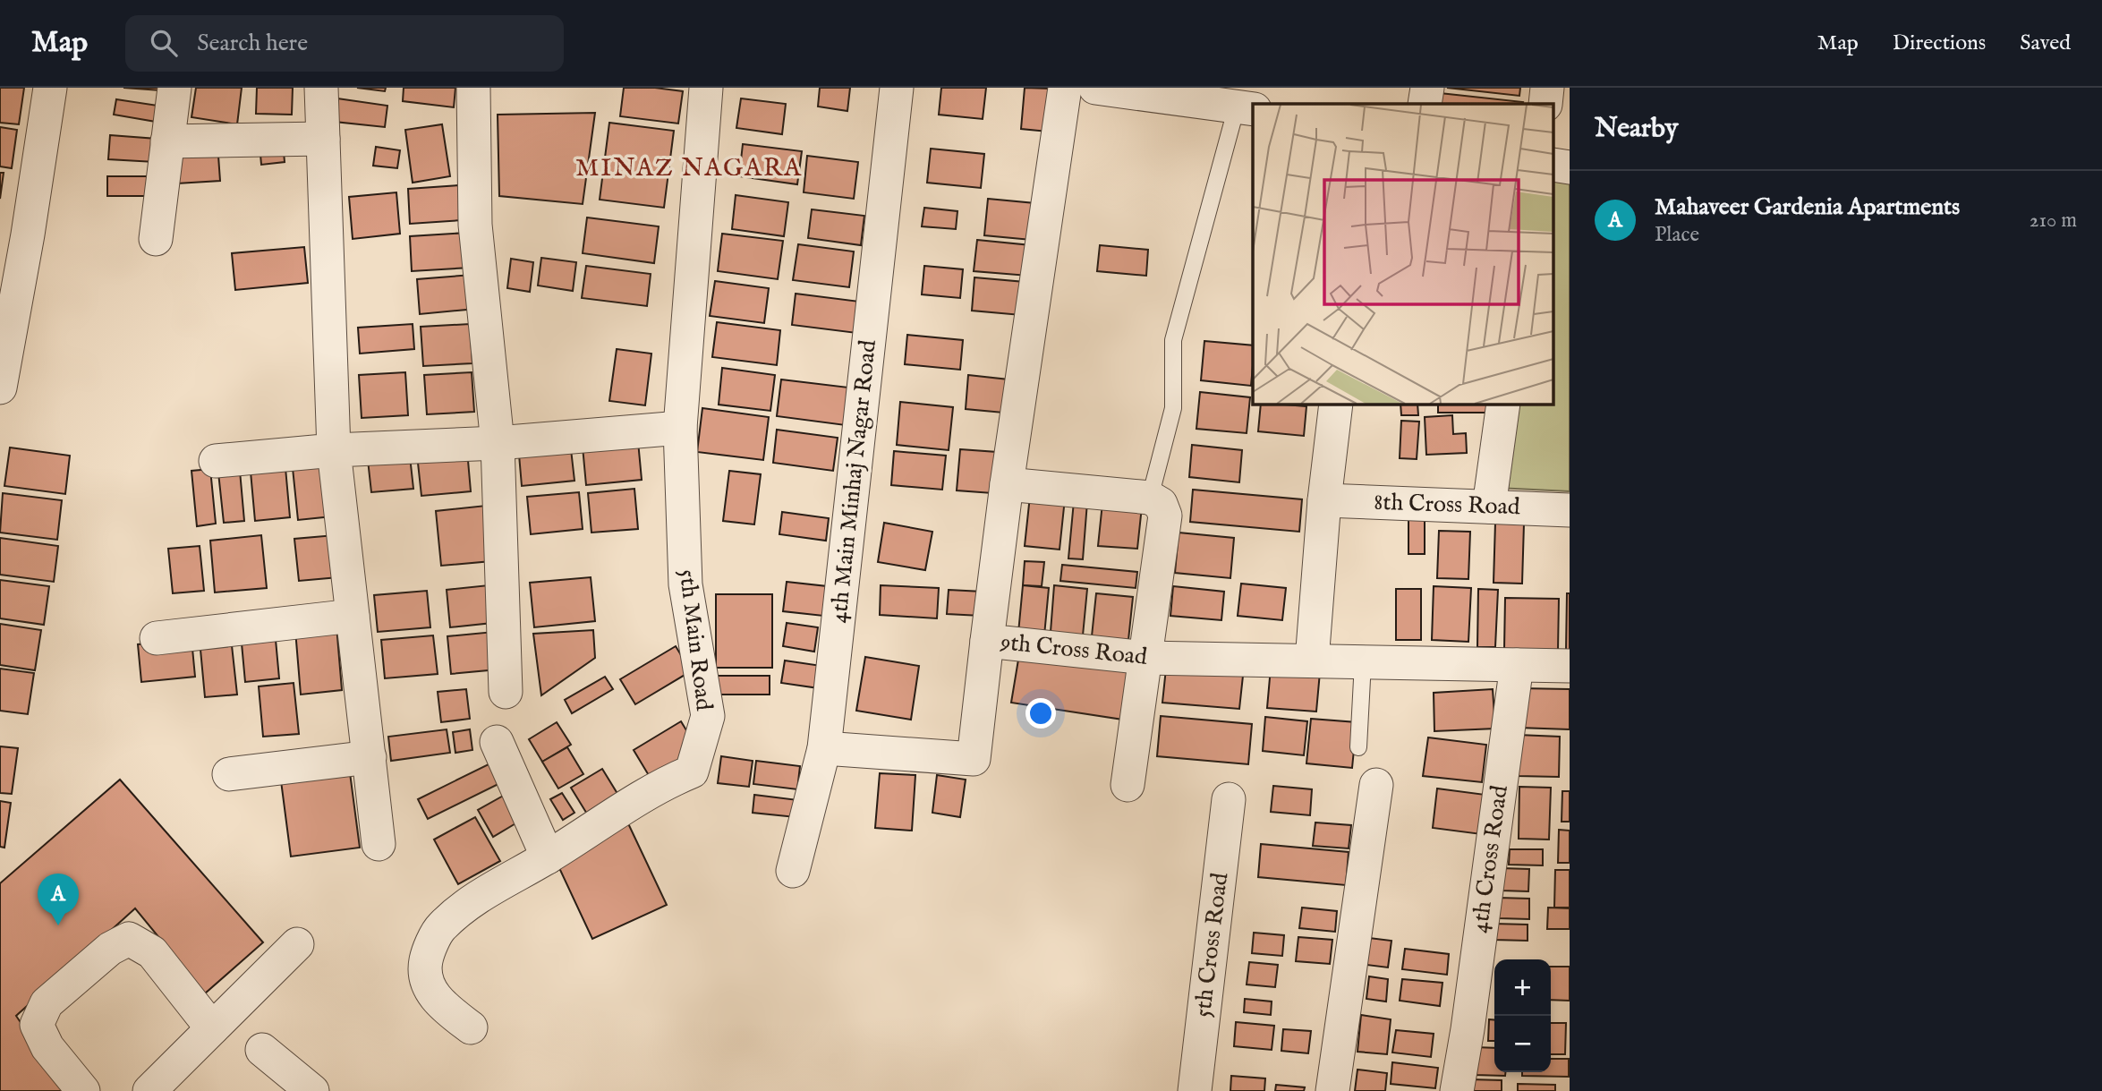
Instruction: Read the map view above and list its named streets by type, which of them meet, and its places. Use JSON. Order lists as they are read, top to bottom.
{
  "streets": {
    "street": [
      "4th Main Minhaj Nagar Road",
      "8th Cross Road",
      "5th Main Road",
      "9th Cross Road",
      "4th Cross Road",
      "5th Cross Road"
    ]
  },
  "crossings": [
    ["9th Cross Road", "4th Cross Road"]
  ],
  "districts": ["MINAZ NAGARA"],
  "page": {
    "header": "Map",
    "search": "Search here",
    "nav": ["Map", "Directions", "Saved"],
    "heading": "Nearby",
    "list": [
      {
        "mark": "A",
        "name": "Mahaveer Gardenia Apartments",
        "note": "Place",
        "value": "210 m"
      }
    ],
    "pins": "A",
    "map_buttons": ["+", "−"]
  }
}
